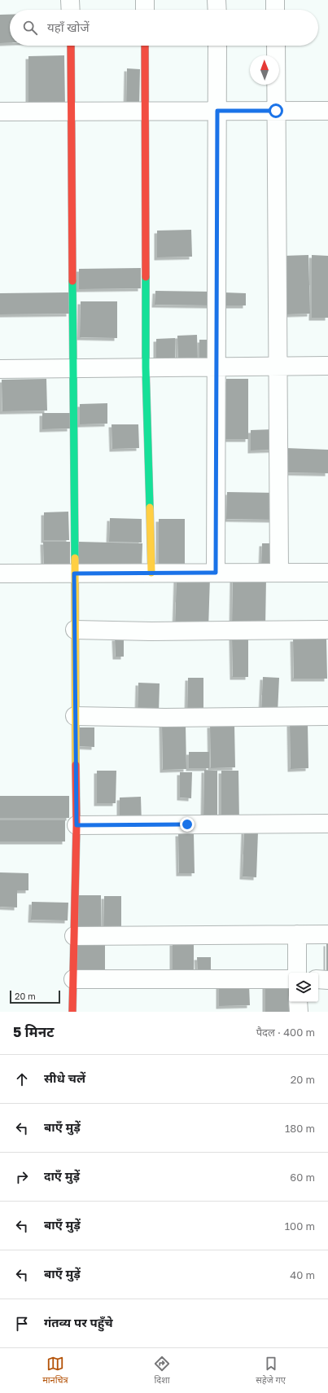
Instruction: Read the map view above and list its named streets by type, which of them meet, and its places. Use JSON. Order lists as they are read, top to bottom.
{
  "scale_bar": "20 m",
  "north": "top",
  "page": {
    "search": "यहाँ खोजें",
    "scale": "20 m",
    "heading": ["5 मिनट", "पैदल · 400 m"],
    "list": [
      ["सीधे चलें", "20 m"],
      ["बाएँ मुड़ें", "180 m"],
      ["दाएँ मुड़ें", "60 m"],
      ["बाएँ मुड़ें", "100 m"],
      ["बाएँ मुड़ें", "40 m"],
      "गंतव्य पर पहुँचे"
    ],
    "nav": ["मानचित्र", "दिशा", "सहेजे गए"]
  }
}
